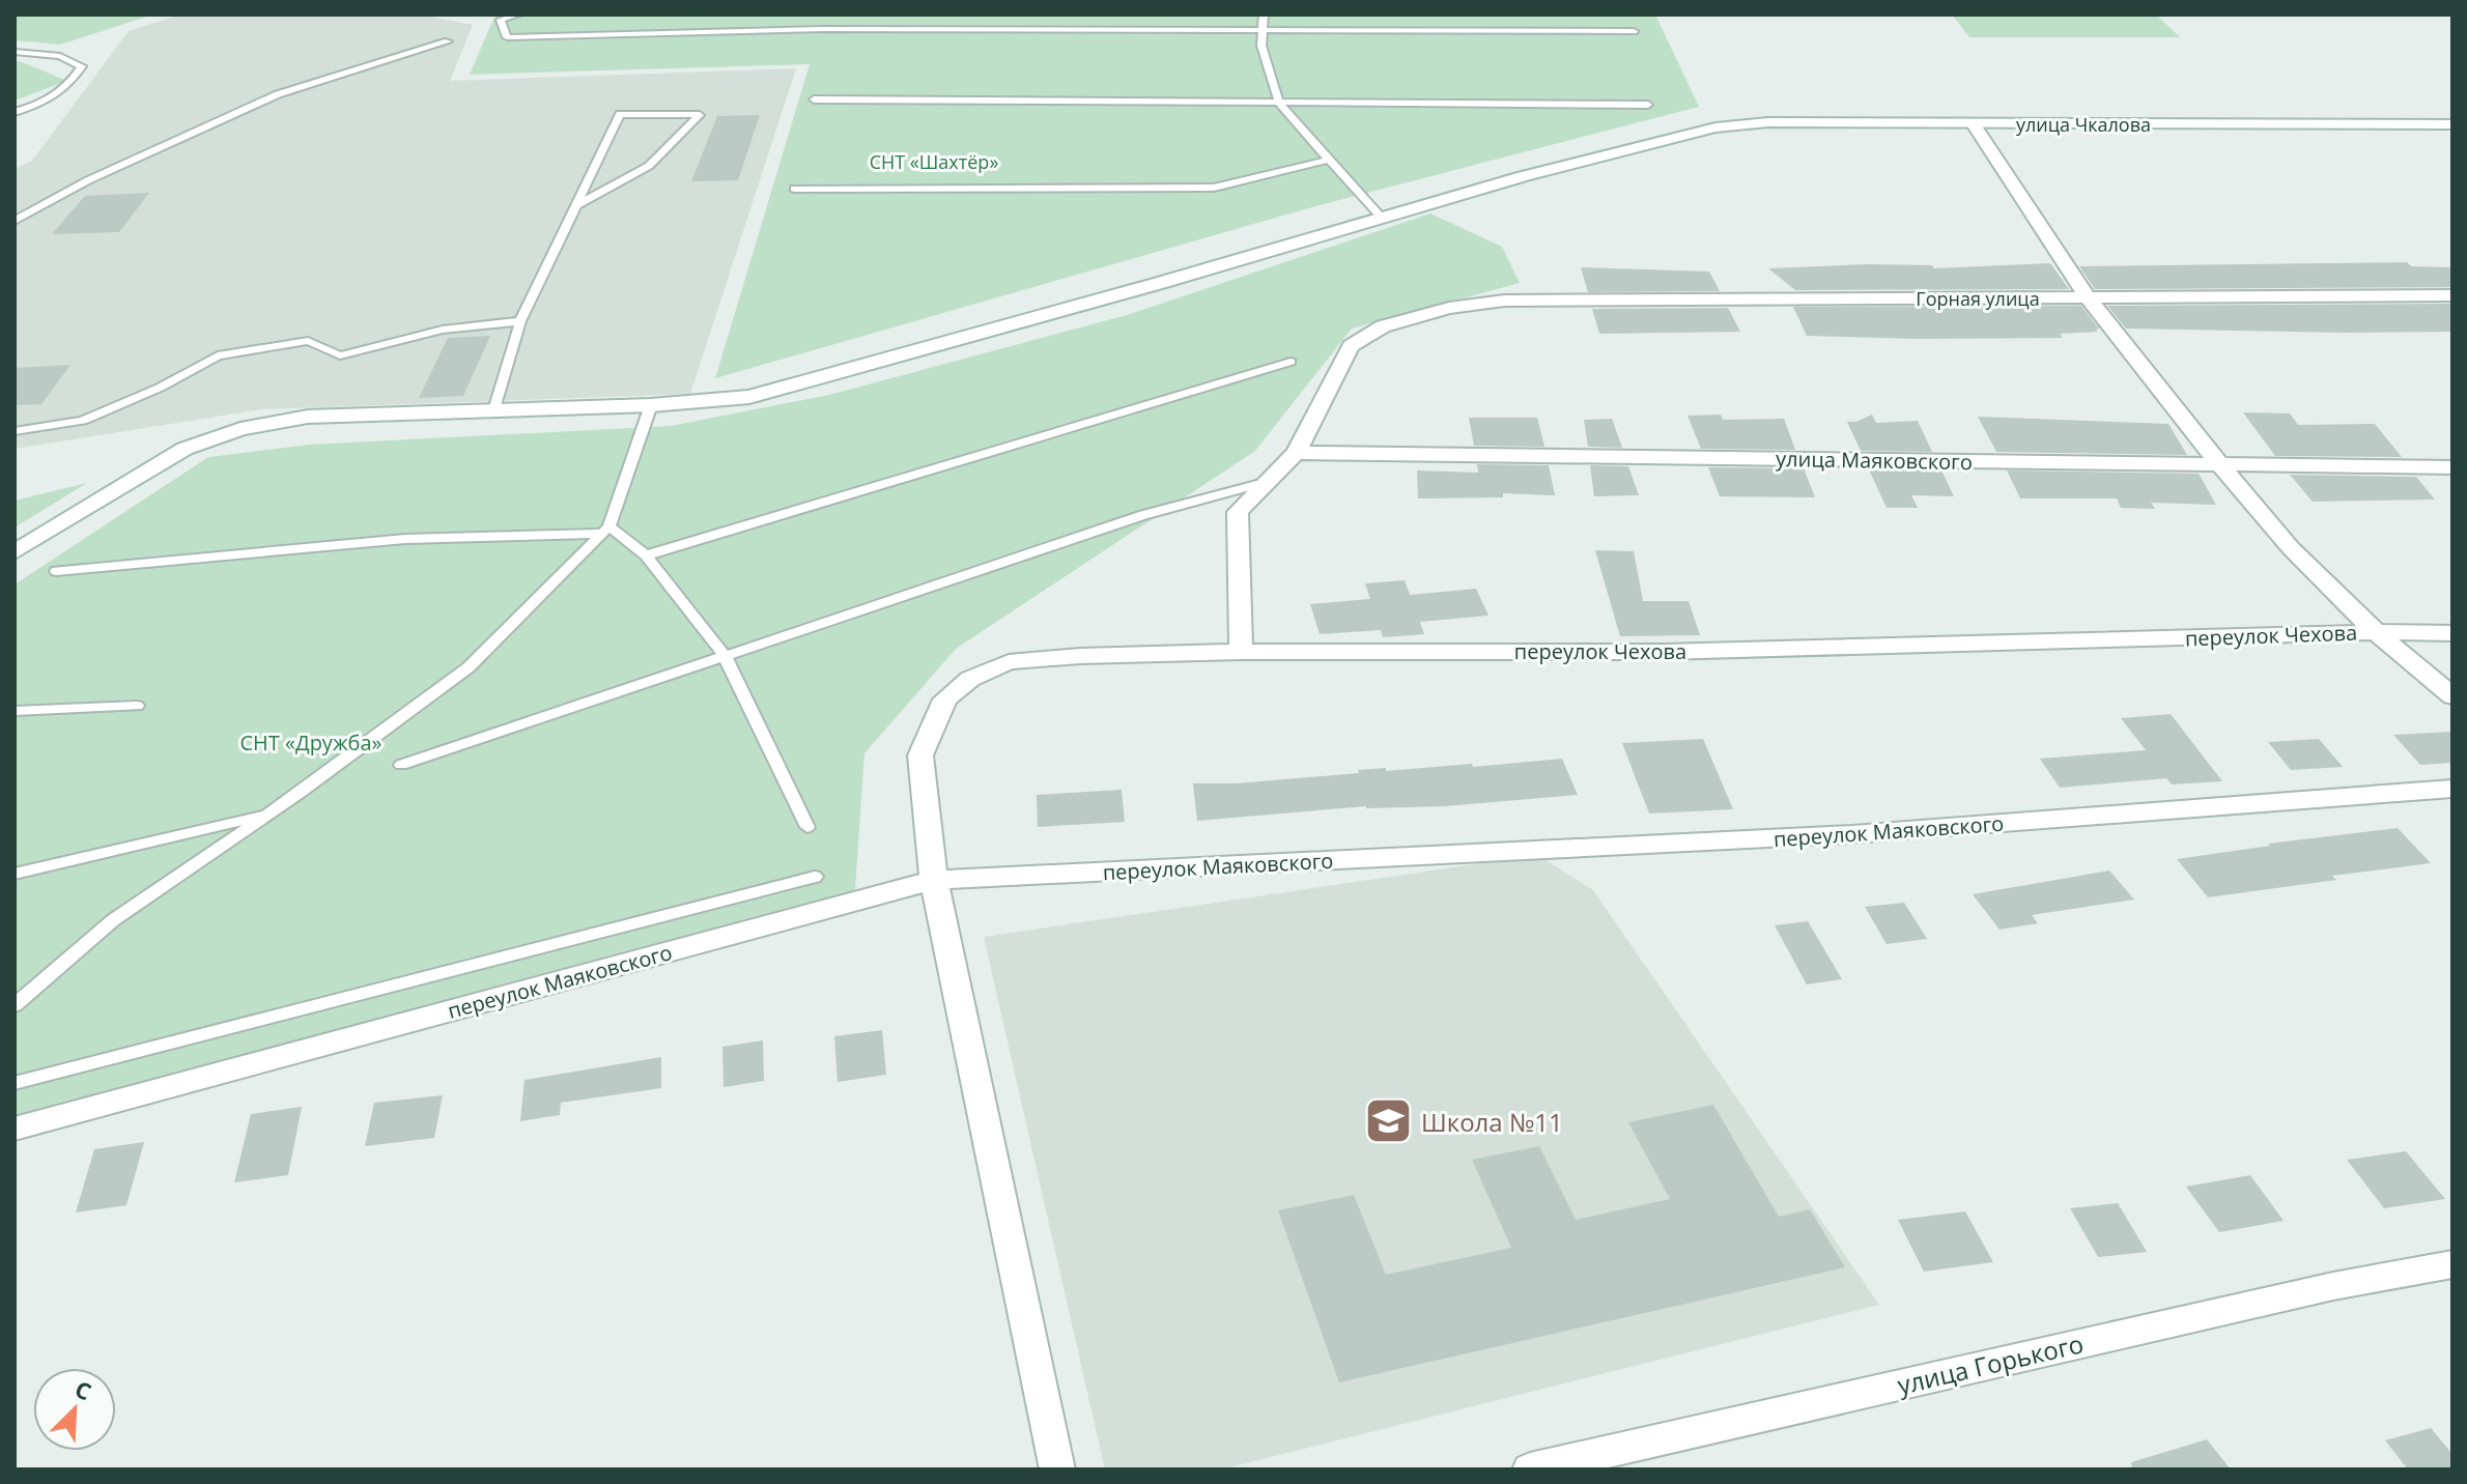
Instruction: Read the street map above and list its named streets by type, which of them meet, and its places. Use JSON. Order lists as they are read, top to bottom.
{
  "streets": {
    "street": [
      "улица Чкалова",
      "Горная улица",
      "улица Маяковского",
      "переулок Чехова",
      "переулок Маяковского",
      "улица Горького"
    ]
  },
  "crossings": [
    ["Горная улица", "улица Маяковского"],
    ["Горная улица", "переулок Чехова"],
    ["переулок Чехова", "переулок Маяковского"]
  ],
  "parks": ["СНТ «Шахтёр»", "СНТ «Дружба»"],
  "places": {
    "school or university": ["Школа №11"]
  },
  "north": "top right"
}
